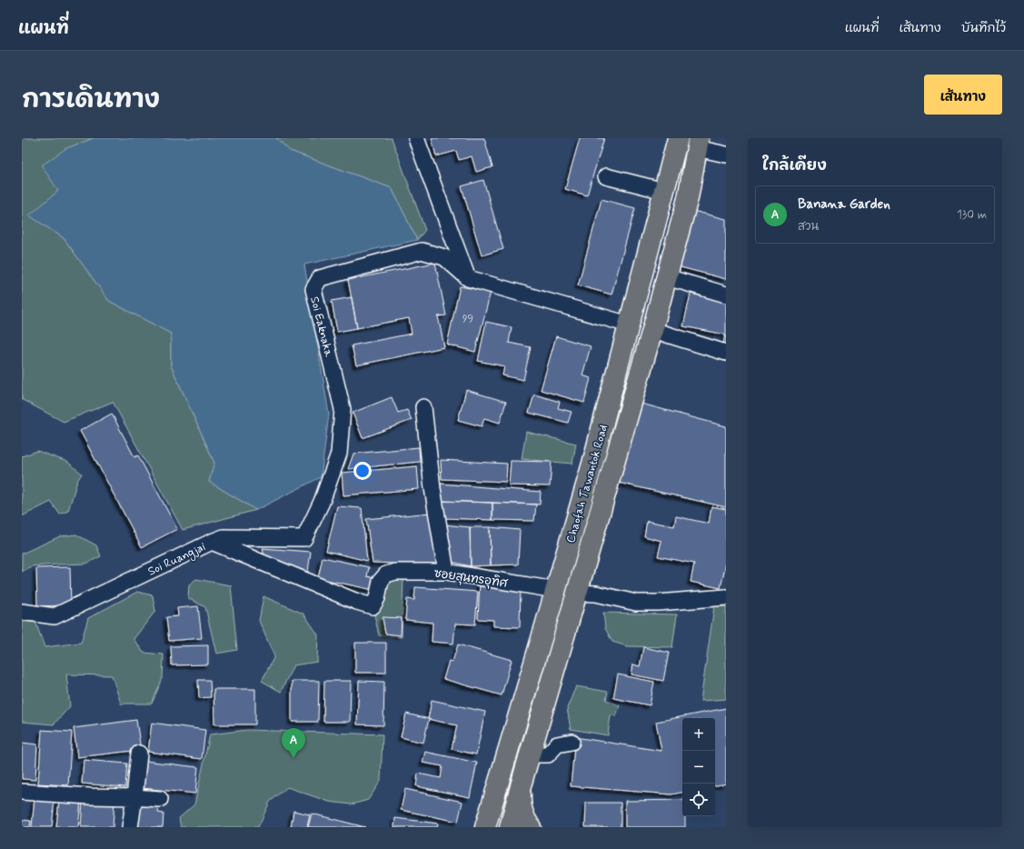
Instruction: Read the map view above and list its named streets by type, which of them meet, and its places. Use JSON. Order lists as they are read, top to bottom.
{
  "streets": {
    "main road": ["Chaofah Tawantok Road"],
    "street": ["Soi Eaknaka", "Soi Ruangjai", "ซอยสุนทรอุทิศ"]
  },
  "crossings": [
    ["Soi Eaknaka", "Chaofah Tawantok Road"],
    ["Soi Eaknaka", "Soi Ruangjai"],
    ["Chaofah Tawantok Road", "ซอยสุนทรอุทิศ"],
    ["Soi Ruangjai", "ซอยสุนทรอุทิศ"]
  ],
  "house_numbers": ["99"],
  "page": {
    "header": "แผนที่",
    "nav": ["แผนที่", "เส้นทาง", "บันทึกไว้"],
    "title": "การเดินทาง",
    "buttons": "เส้นทาง",
    "heading": "ใกล้เคียง",
    "list": [
      {
        "mark": "A",
        "name": "Banana Garden",
        "note": "สวน",
        "value": "130 m"
      }
    ],
    "map_buttons": ["+", "−"],
    "pins": "A"
  }
}
